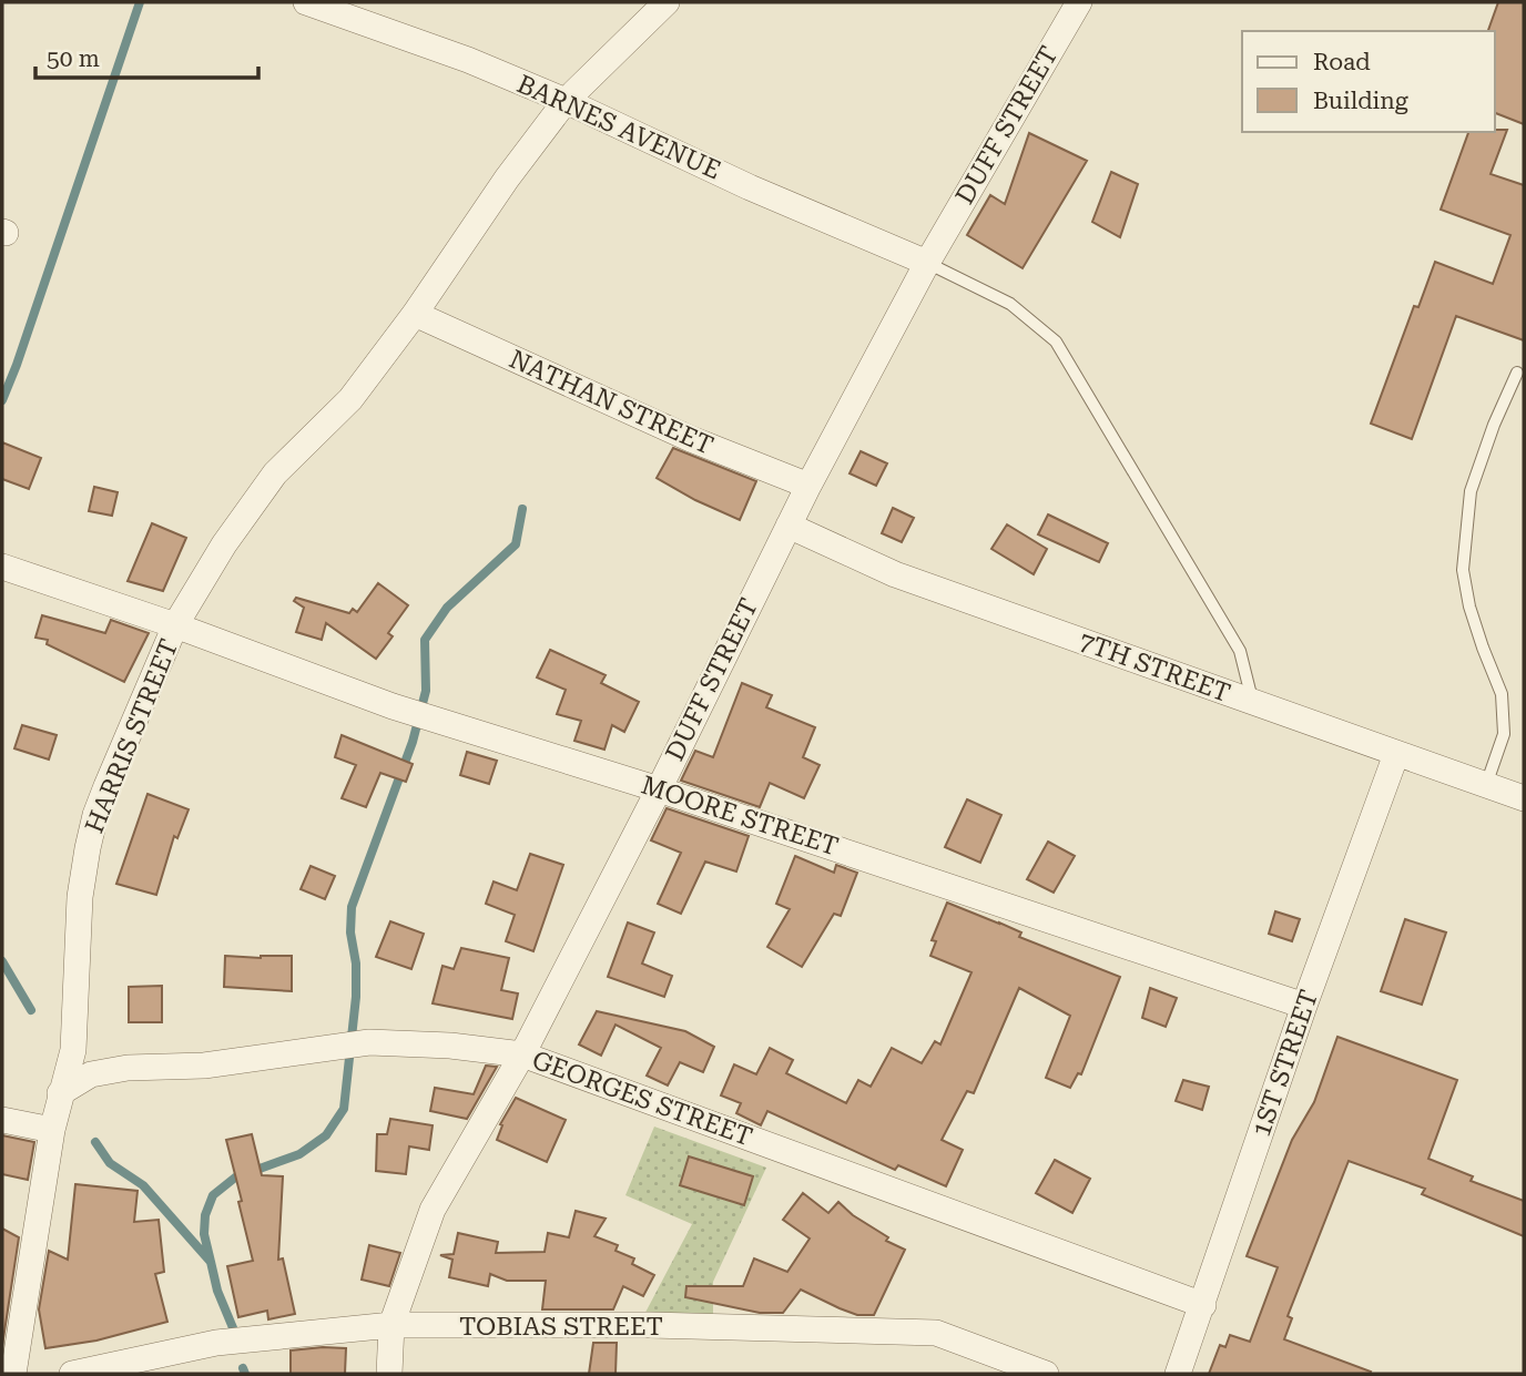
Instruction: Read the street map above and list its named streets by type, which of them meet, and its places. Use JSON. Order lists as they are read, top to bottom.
{
  "streets": {
    "street": [
      "DUFF STREET",
      "BARNES AVENUE",
      "NATHAN STREET",
      "7TH STREET",
      "HARRIS STREET",
      "MOORE STREET",
      "1ST STREET",
      "GEORGES STREET",
      "TOBIAS STREET"
    ]
  },
  "crossings": [
    ["DUFF STREET", "BARNES AVENUE"],
    ["DUFF STREET", "NATHAN STREET"],
    ["DUFF STREET", "7TH STREET"],
    ["DUFF STREET", "MOORE STREET"],
    ["DUFF STREET", "GEORGES STREET"],
    ["DUFF STREET", "TOBIAS STREET"],
    ["BARNES AVENUE", "HARRIS STREET"],
    ["NATHAN STREET", "HARRIS STREET"],
    ["7TH STREET", "1ST STREET"],
    ["HARRIS STREET", "MOORE STREET"],
    ["HARRIS STREET", "GEORGES STREET"],
    ["MOORE STREET", "1ST STREET"],
    ["1ST STREET", "GEORGES STREET"]
  ],
  "legend": ["Road", "Building"],
  "scale_bar": "50 m"
}
